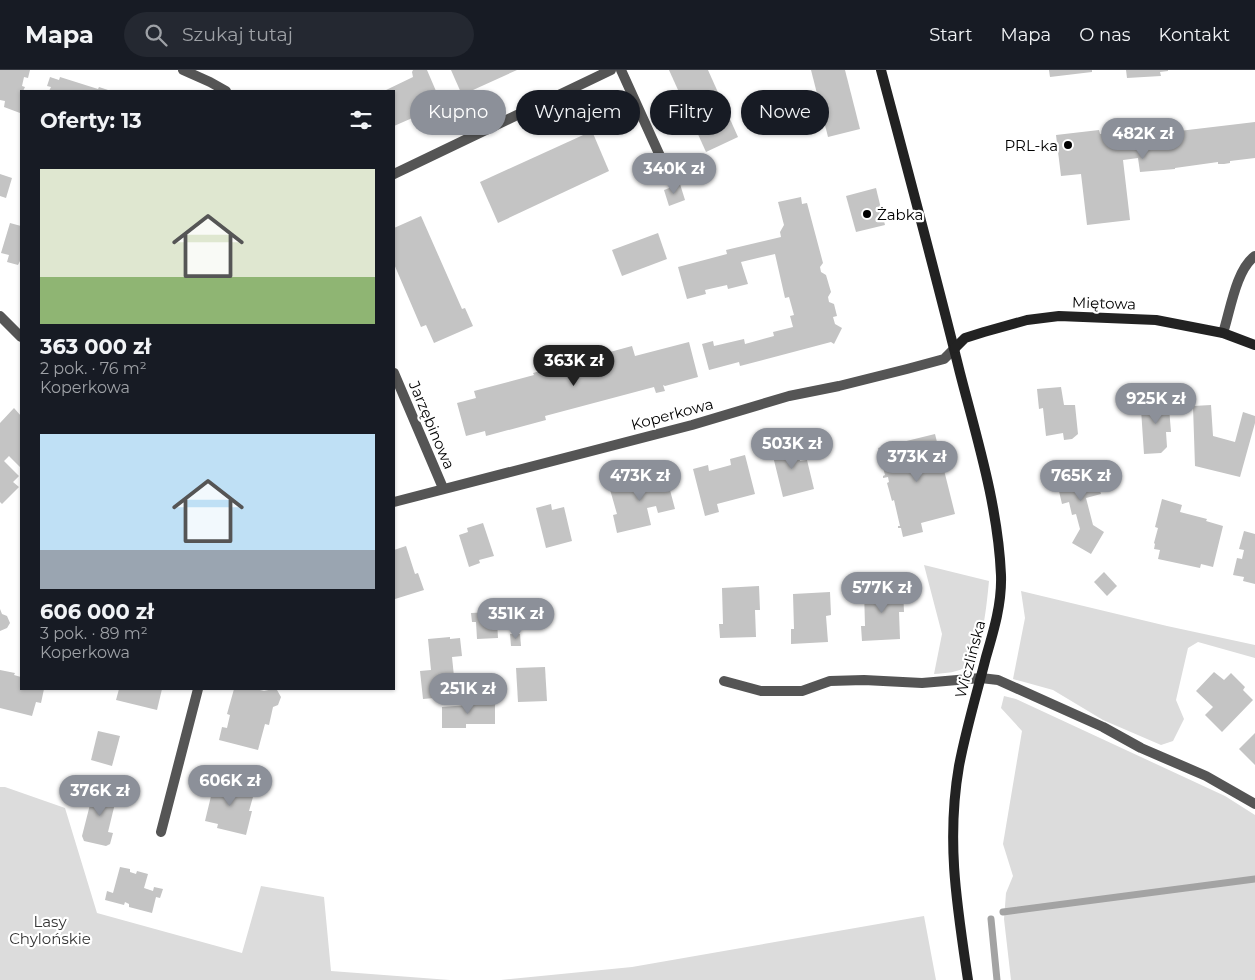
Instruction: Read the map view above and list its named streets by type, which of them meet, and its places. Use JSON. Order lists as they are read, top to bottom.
{
  "streets": {
    "street": [
      "Miętowa",
      "Koperkowa",
      "Jarzębinowa",
      "Wiczlińska"
    ]
  },
  "crossings": [
    ["Miętowa", "Koperkowa"],
    ["Miętowa", "Wiczlińska"],
    ["Koperkowa", "Jarzębinowa"],
    ["Koperkowa", "Wiczlińska"]
  ],
  "parks": ["Lasy Chylońskie"],
  "places": ["PRL-ka", "Żabka"],
  "page": {
    "header": "Mapa",
    "search": "Szukaj tutaj",
    "nav": [
      "Start",
      "Mapa",
      "O nas",
      "Kontakt"
    ],
    "chip": [
      "Kupno",
      "Wynajem",
      "Filtry",
      "Nowe"
    ],
    "heading": "Oferty: 13",
    "price": [
      "482K zł",
      "340K zł",
      "363K zł",
      "925K zł",
      "503K zł",
      "373K zł",
      "473K zł",
      "765K zł",
      "577K zł",
      "351K zł",
      "251K zł",
      "606K zł",
      "376K zł"
    ],
    "list": [
      {
        "name": "363 000 zł",
        "note": "2 pok. · 76 m² · Koperkowa"
      },
      {
        "name": "606 000 zł",
        "note": "3 pok. · 89 m² · Koperkowa"
      }
    ]
  }
}
